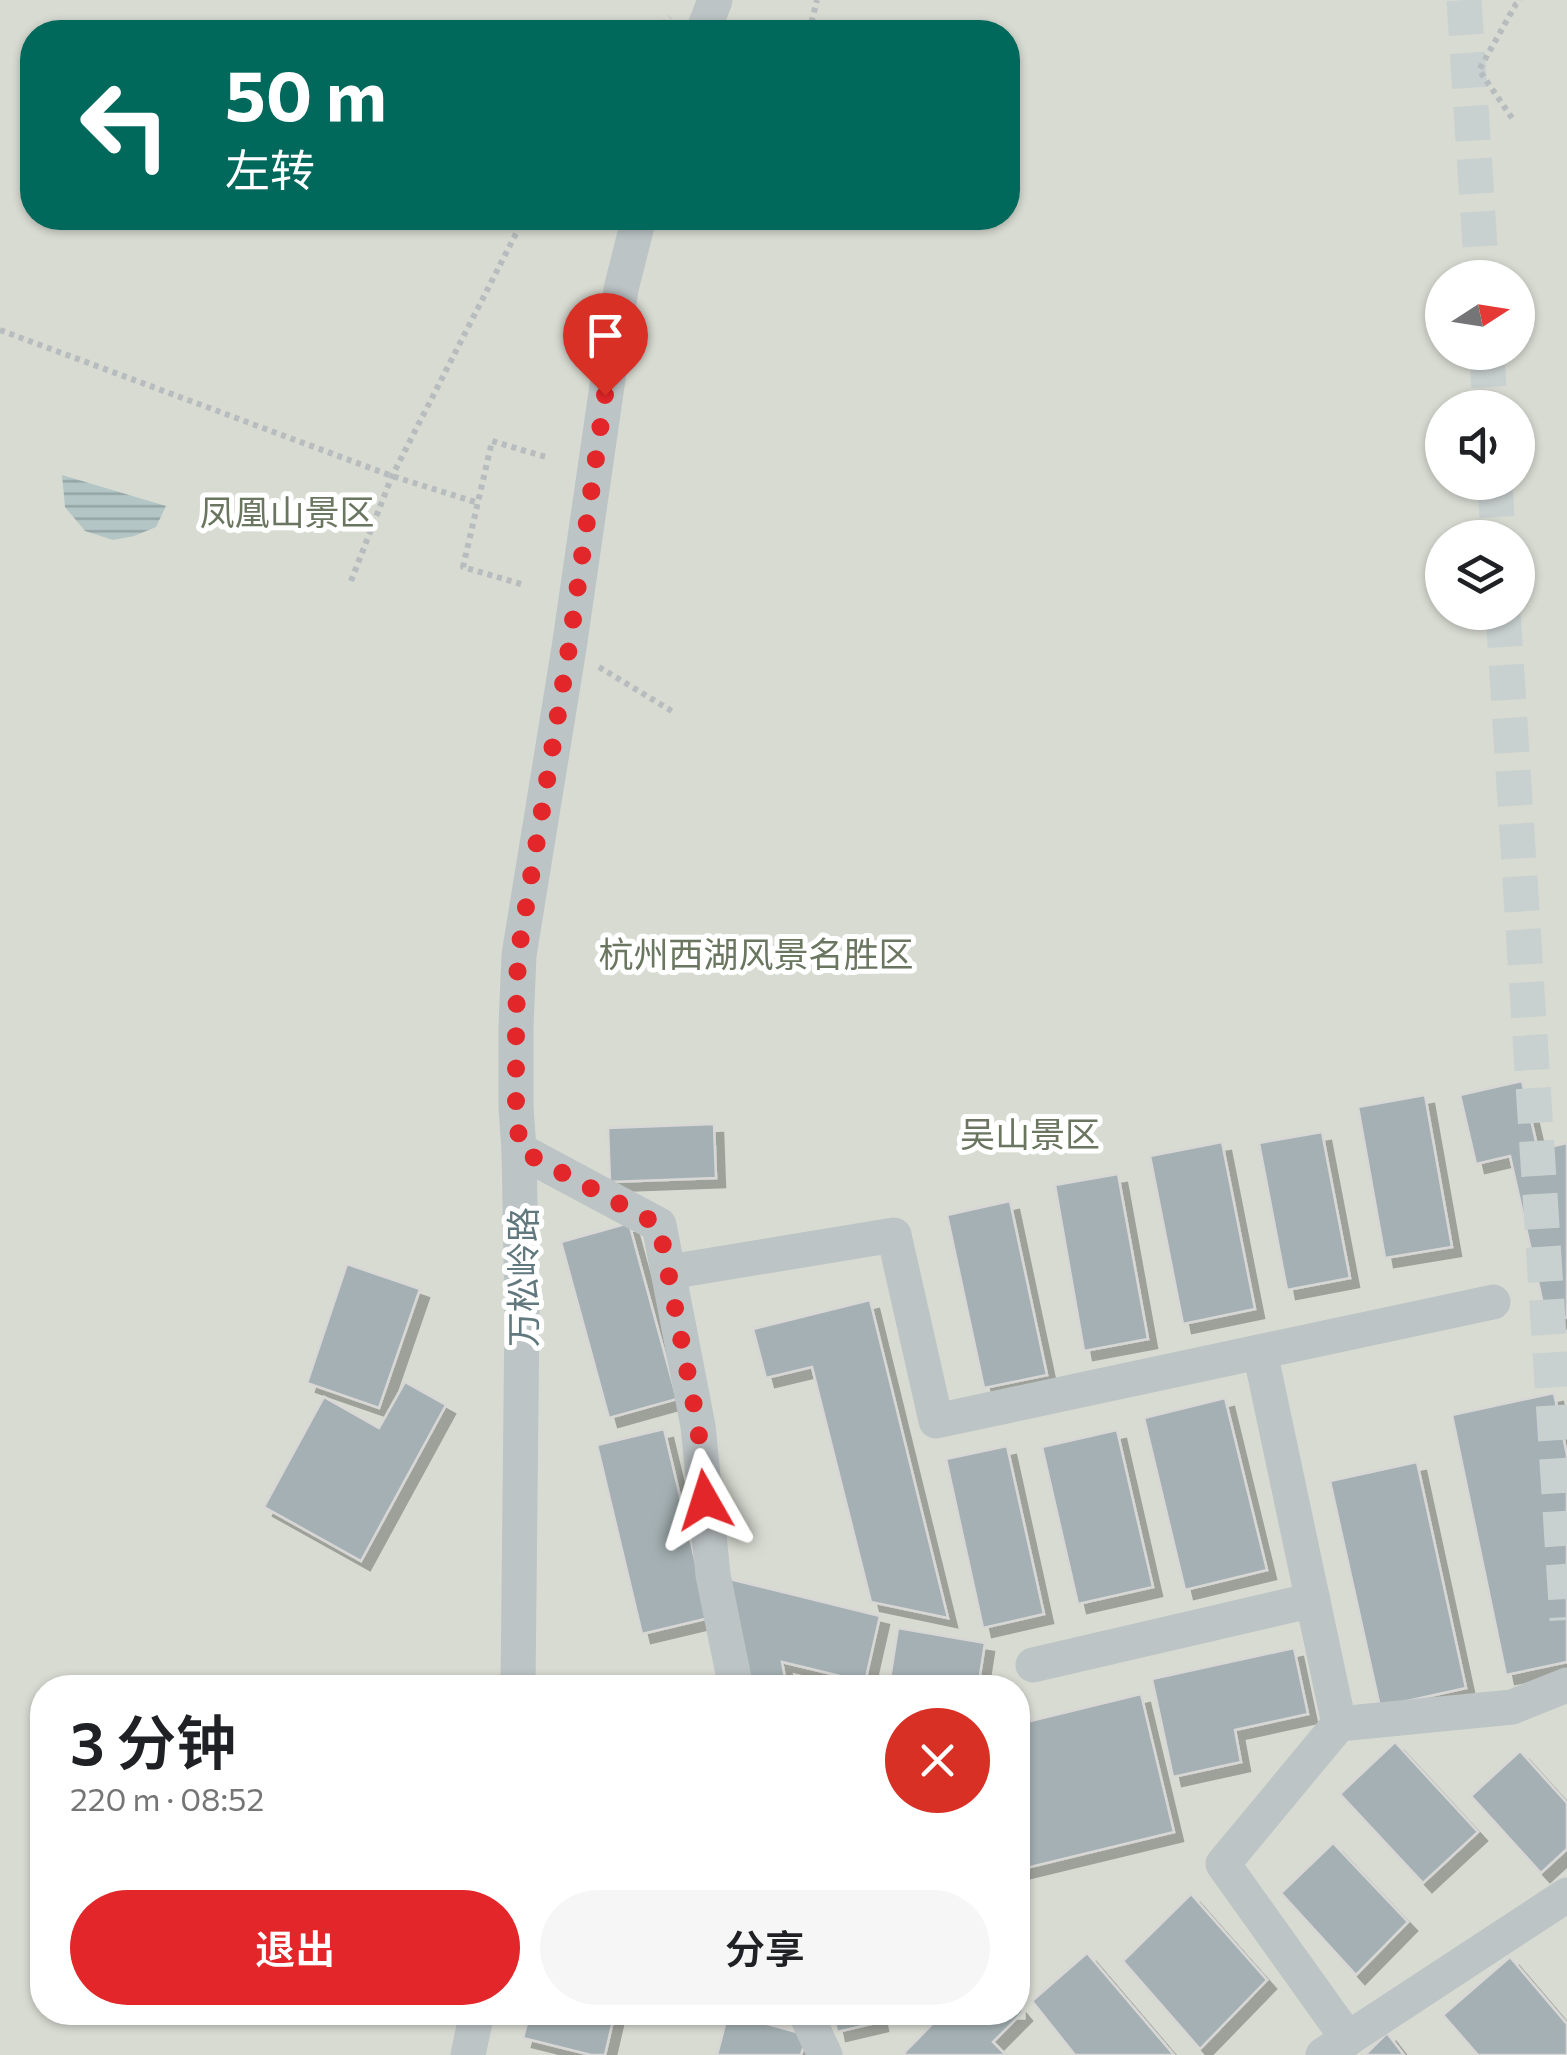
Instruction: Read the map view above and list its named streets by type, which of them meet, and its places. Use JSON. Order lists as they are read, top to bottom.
{
  "streets": {
    "street": ["万松岭路"]
  },
  "parks": ["凤凰山景区", "杭州西湖风景名胜区", "吴山景区"],
  "north": "right",
  "page": {
    "turn": ["50 m", "左转"],
    "heading": ["3 分钟", "220 m · 08:52"],
    "buttons": ["退出", "分享"]
  }
}
